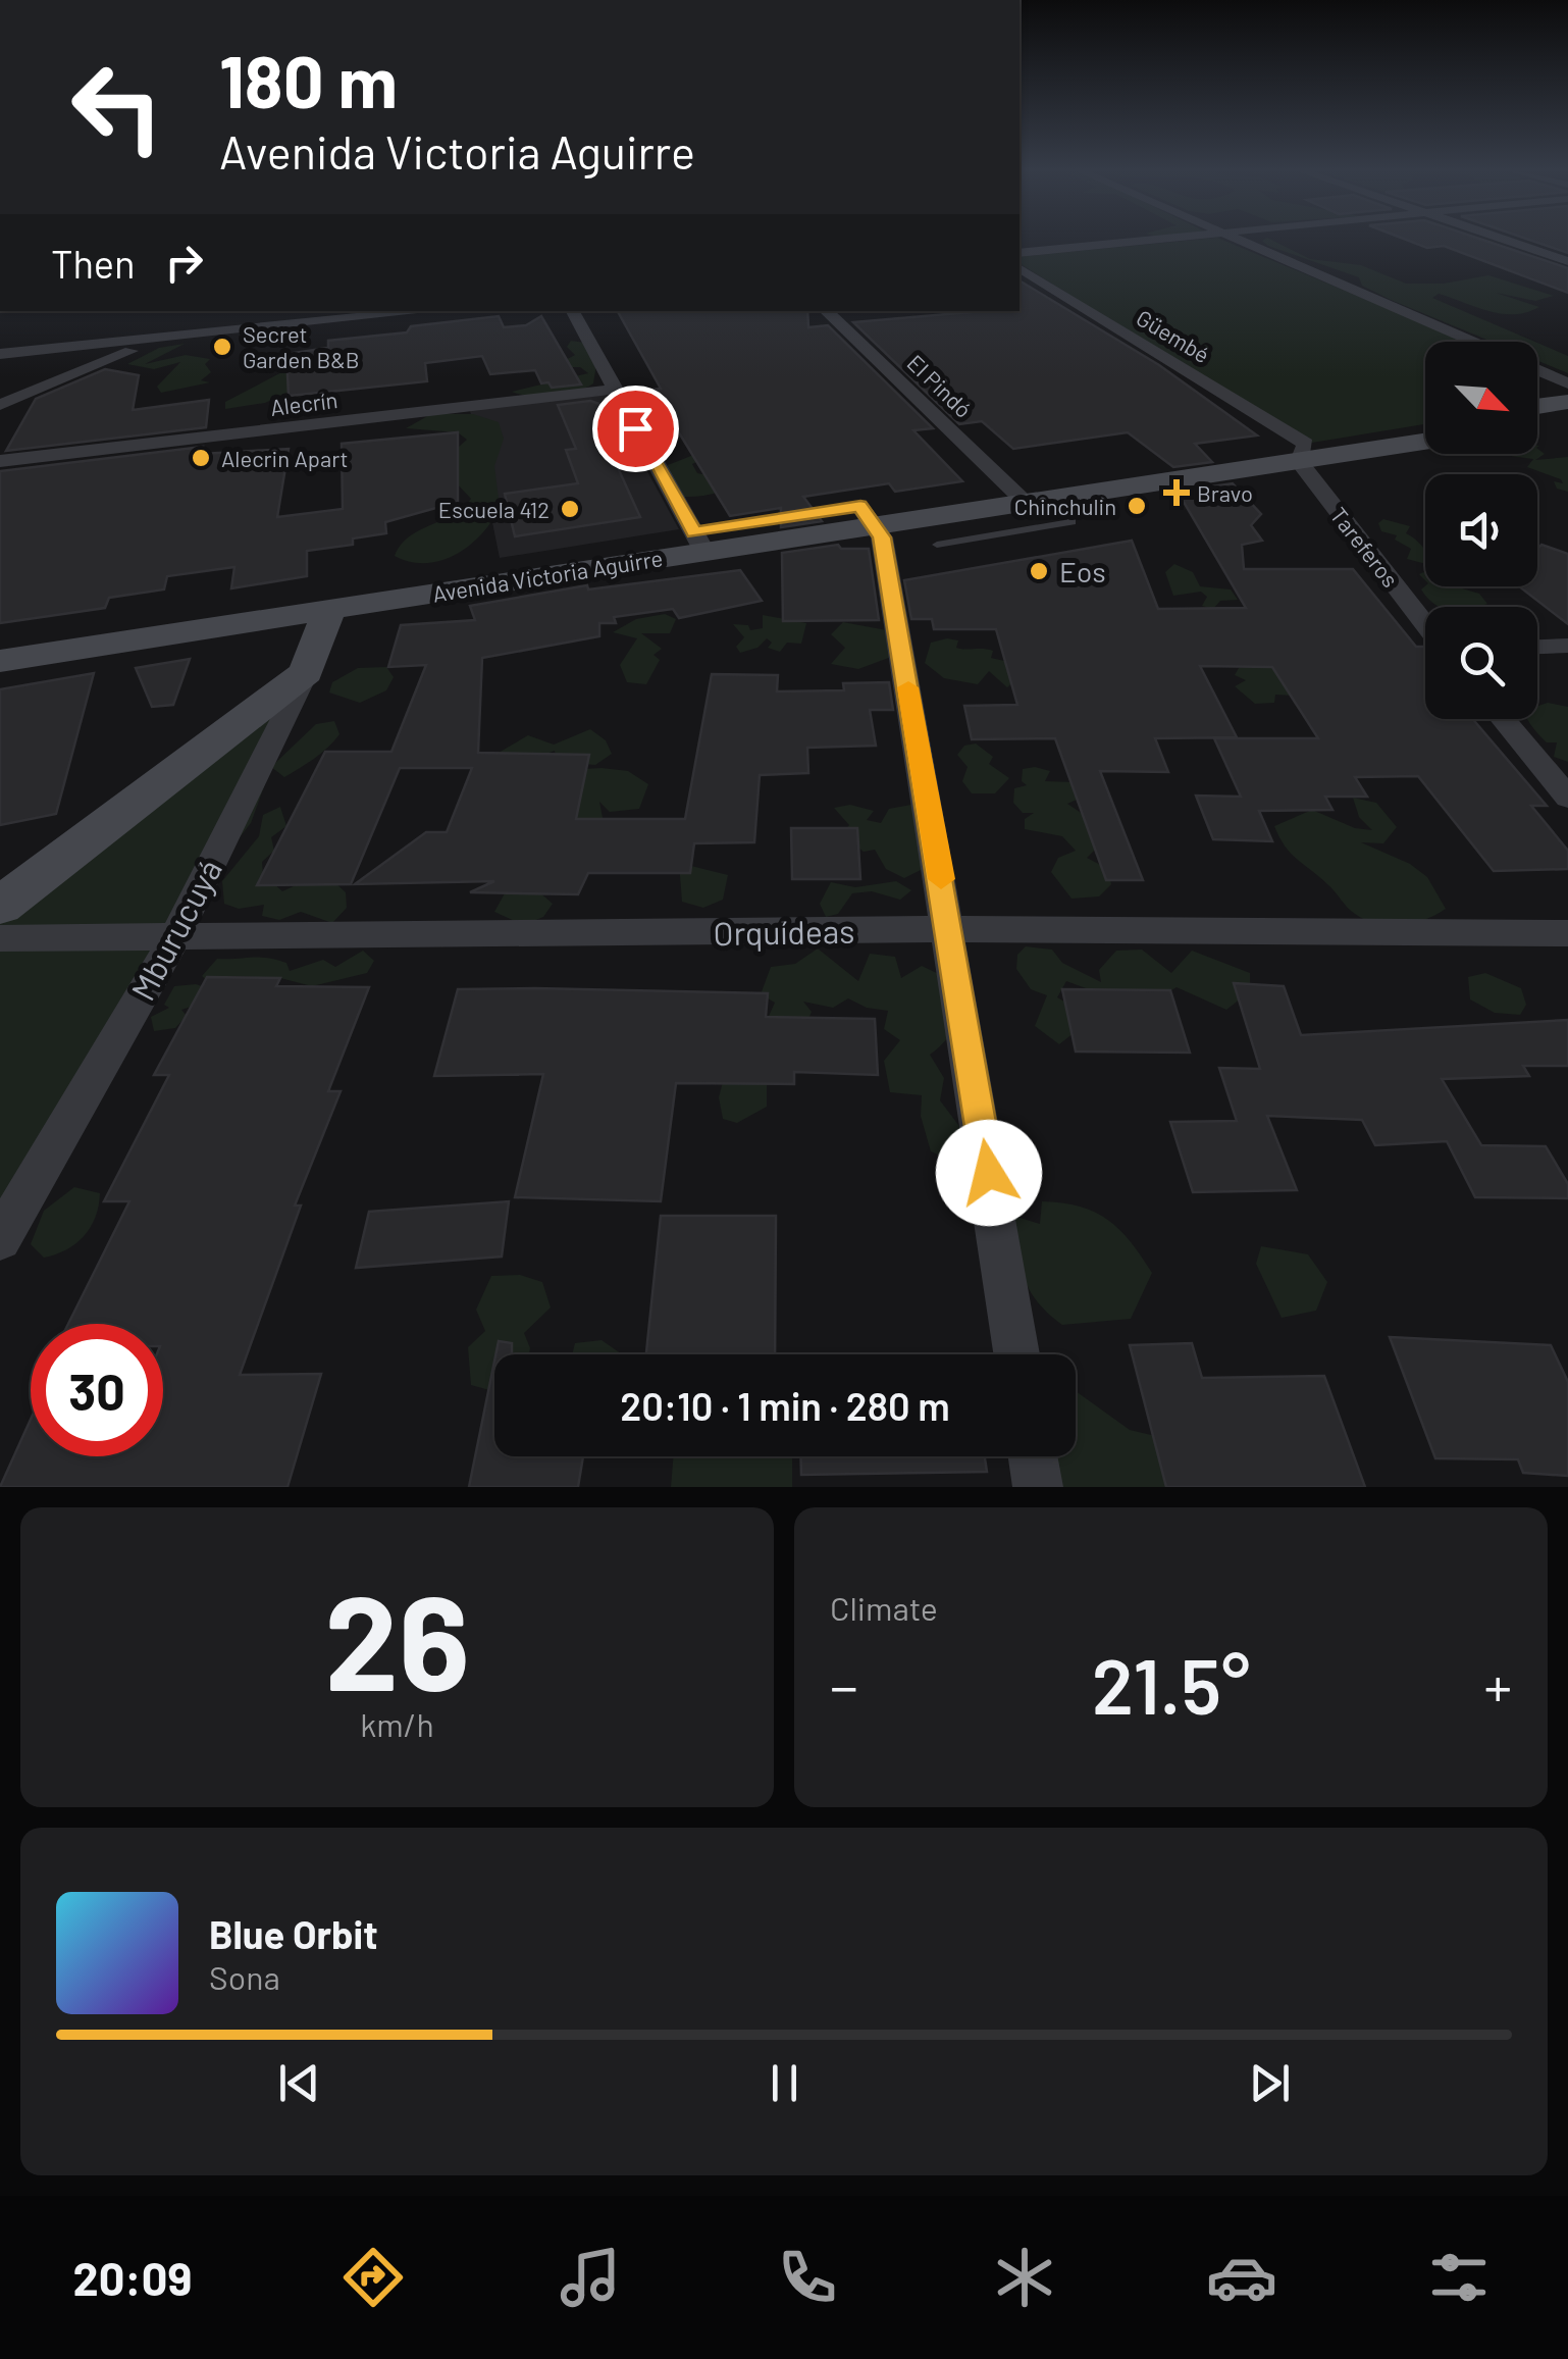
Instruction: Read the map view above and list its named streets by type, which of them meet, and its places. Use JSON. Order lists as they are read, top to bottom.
{
  "streets": {
    "main road": ["Avenida Victoria Aguirre", "Mburucuyá"],
    "street": [
      "Güembé",
      "El Pindó",
      "Alecrín",
      "Tareferos",
      "Orquídeas"
    ]
  },
  "crossings": [
    ["Güembé", "Tareferos"],
    ["Güembé", "Avenida Victoria Aguirre"],
    ["El Pindó", "Avenida Victoria Aguirre"],
    ["Tareferos", "Avenida Victoria Aguirre"],
    ["Avenida Victoria Aguirre", "Mburucuyá"],
    ["Mburucuyá", "Orquídeas"]
  ],
  "places": {
    "other": [
      "Secret Garden B&B",
      "Alecrin Apart",
      "Chinchulin",
      "Escuela 412",
      "Eos"
    ],
    "health": ["Bravo"]
  },
  "north": "bottom right",
  "page": {
    "turn": ["180 m", "Avenida Victoria Aguirre"],
    "then": "Then",
    "limit": "30",
    "trip": "20:10 · 1 min · 280 m",
    "tile": [
      ["26", "km/h"],
      "Climate"
    ],
    "heat": ["−", "21.5°", "+"],
    "song": ["Blue Orbit", "Sona"],
    "tabs": "20:09"
  }
}
